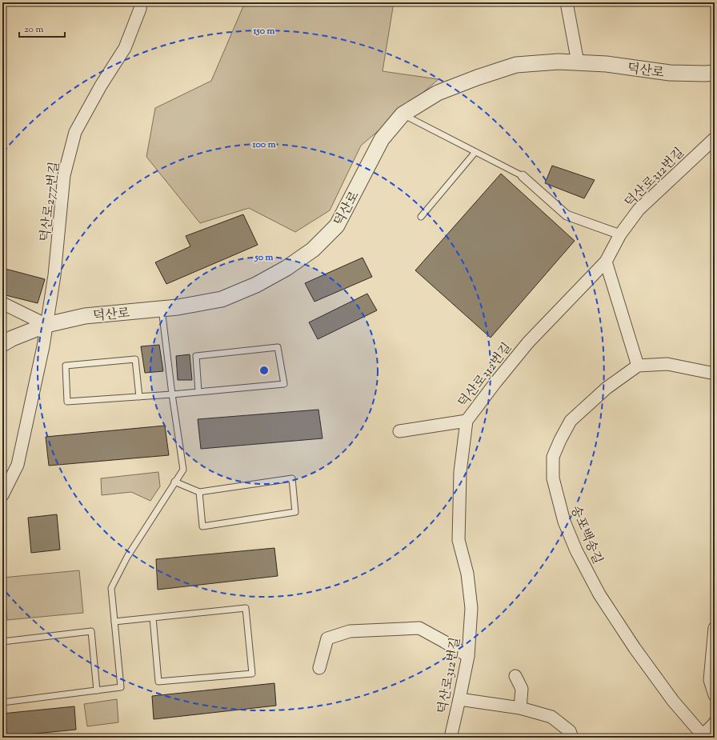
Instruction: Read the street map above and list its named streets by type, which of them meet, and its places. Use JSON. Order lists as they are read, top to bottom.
{
  "streets": {
    "street": [
      "덕산로",
      "덕산로312번길",
      "덕산로277번길",
      "송포백송길"
    ]
  },
  "crossings": [
    ["덕산로", "덕산로277번길"]
  ],
  "scale_bar": "20 m",
  "rings": ["150 m", "100 m", "50 m"]
}
